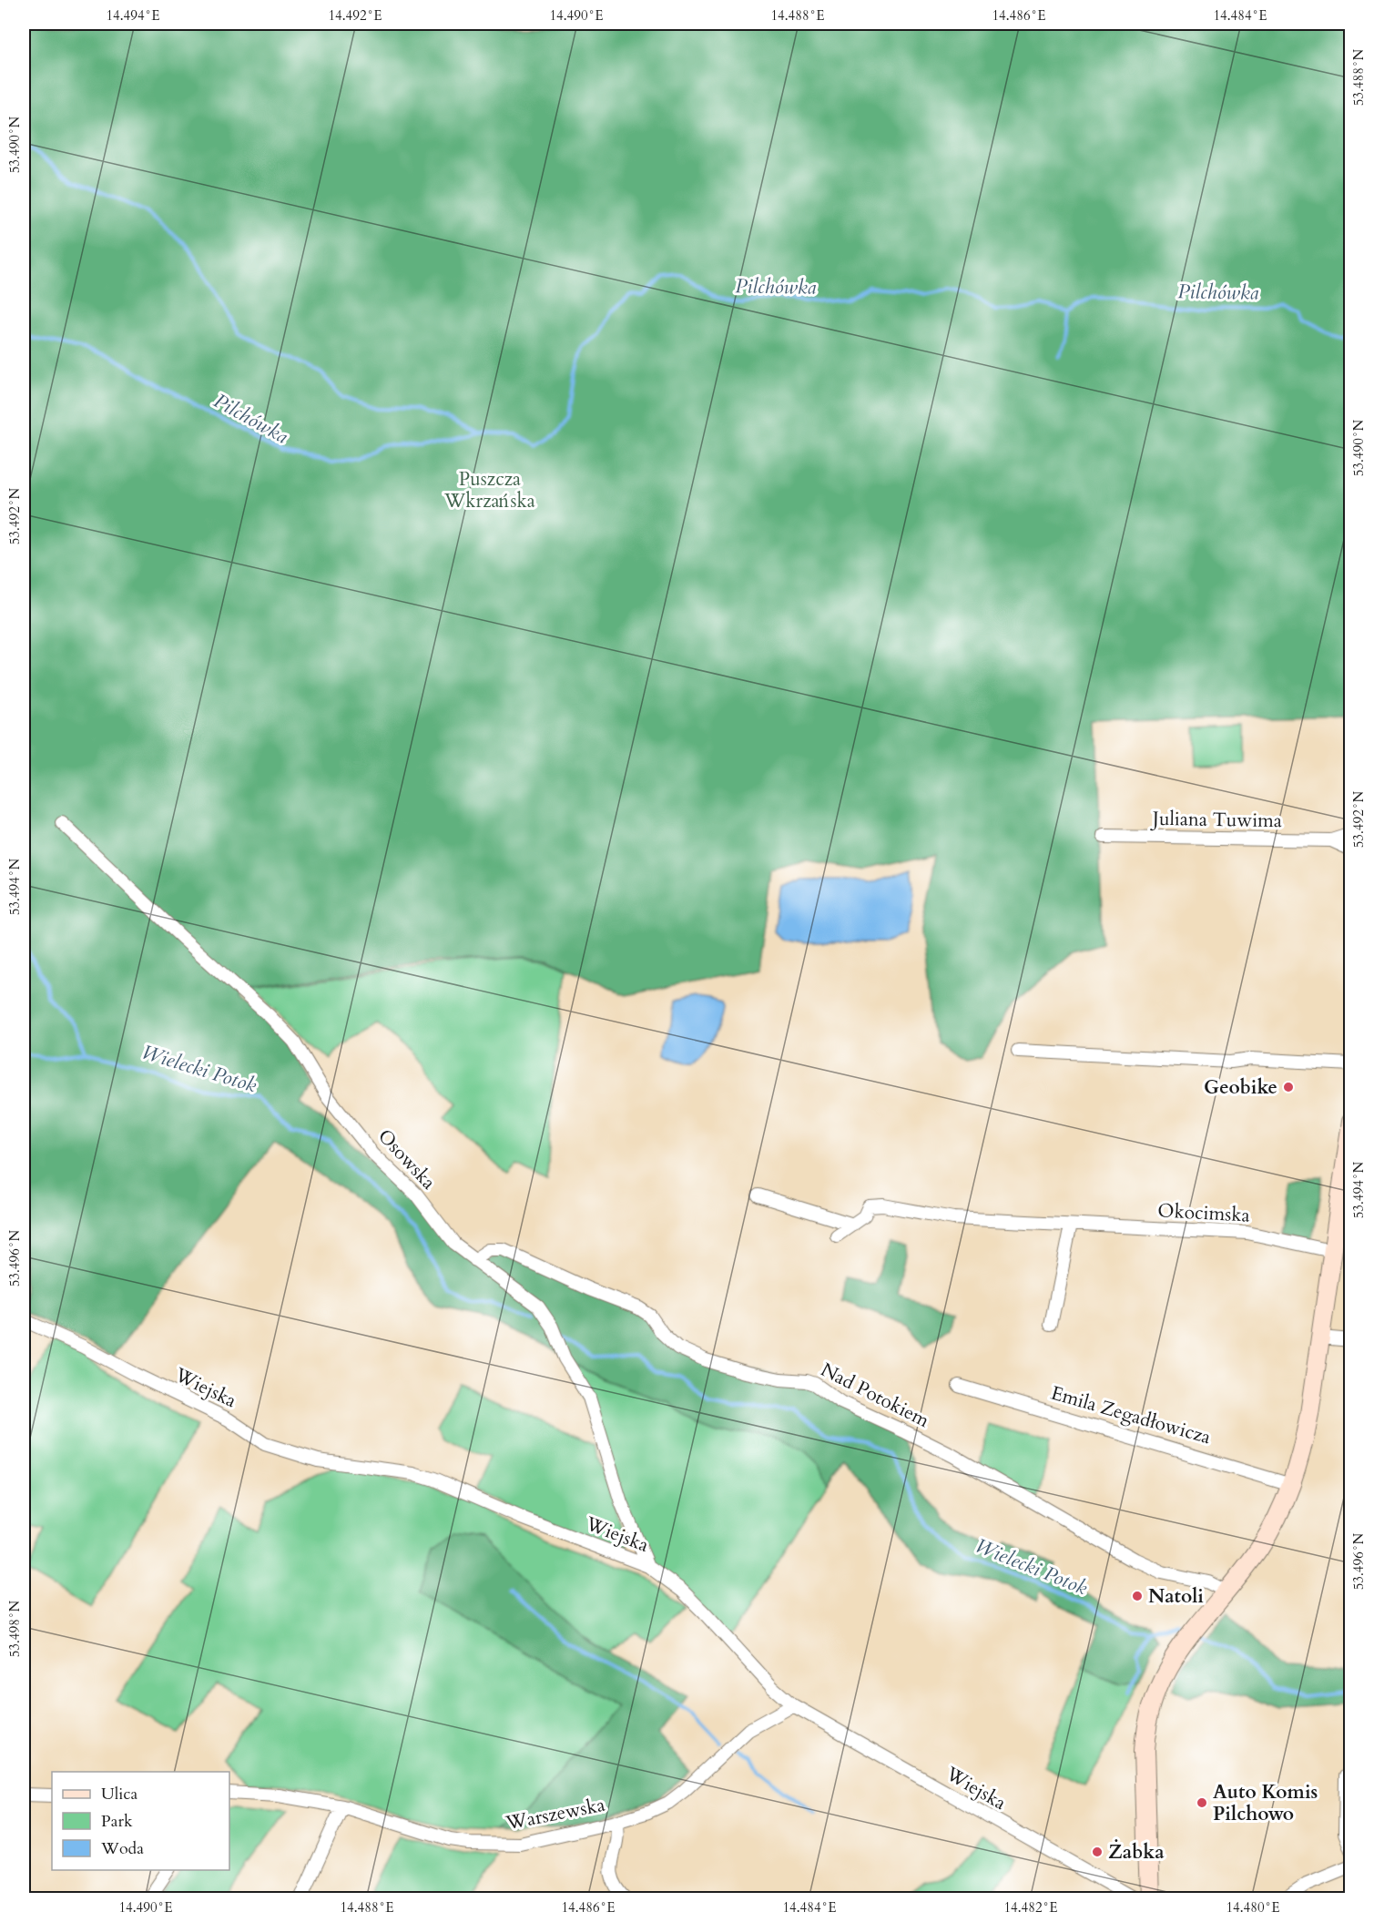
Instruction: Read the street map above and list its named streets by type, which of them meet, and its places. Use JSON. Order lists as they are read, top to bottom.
{
  "streets": {
    "street": [
      "Juliana Tuwima",
      "Osowska",
      "Okocimska",
      "Wiejska",
      "Nad Potokiem",
      "Emila Zegadłowicza",
      "Warszewska"
    ]
  },
  "crossings": [
    ["Osowska", "Wiejska"],
    ["Osowska", "Nad Potokiem"],
    ["Wiejska", "Warszewska"]
  ],
  "water": ["Pilchówka", "Wielecki Potok"],
  "parks": ["Puszcza Wkrzańska"],
  "places": [
    "Geobike",
    "Natoli",
    "Auto Komis Pilchowo",
    "Żabka"
  ],
  "legend": ["Ulica", "Park", "Woda"],
  "coordinates": [
    "14.494°E",
    "14.492°E",
    "14.490°E",
    "14.488°E",
    "14.486°E",
    "14.484°E",
    "53.488°N",
    "53.490°N",
    "53.492°N",
    "53.494°N",
    "53.496°N",
    "53.498°N",
    "14.482°E",
    "14.480°E"
  ]
}
